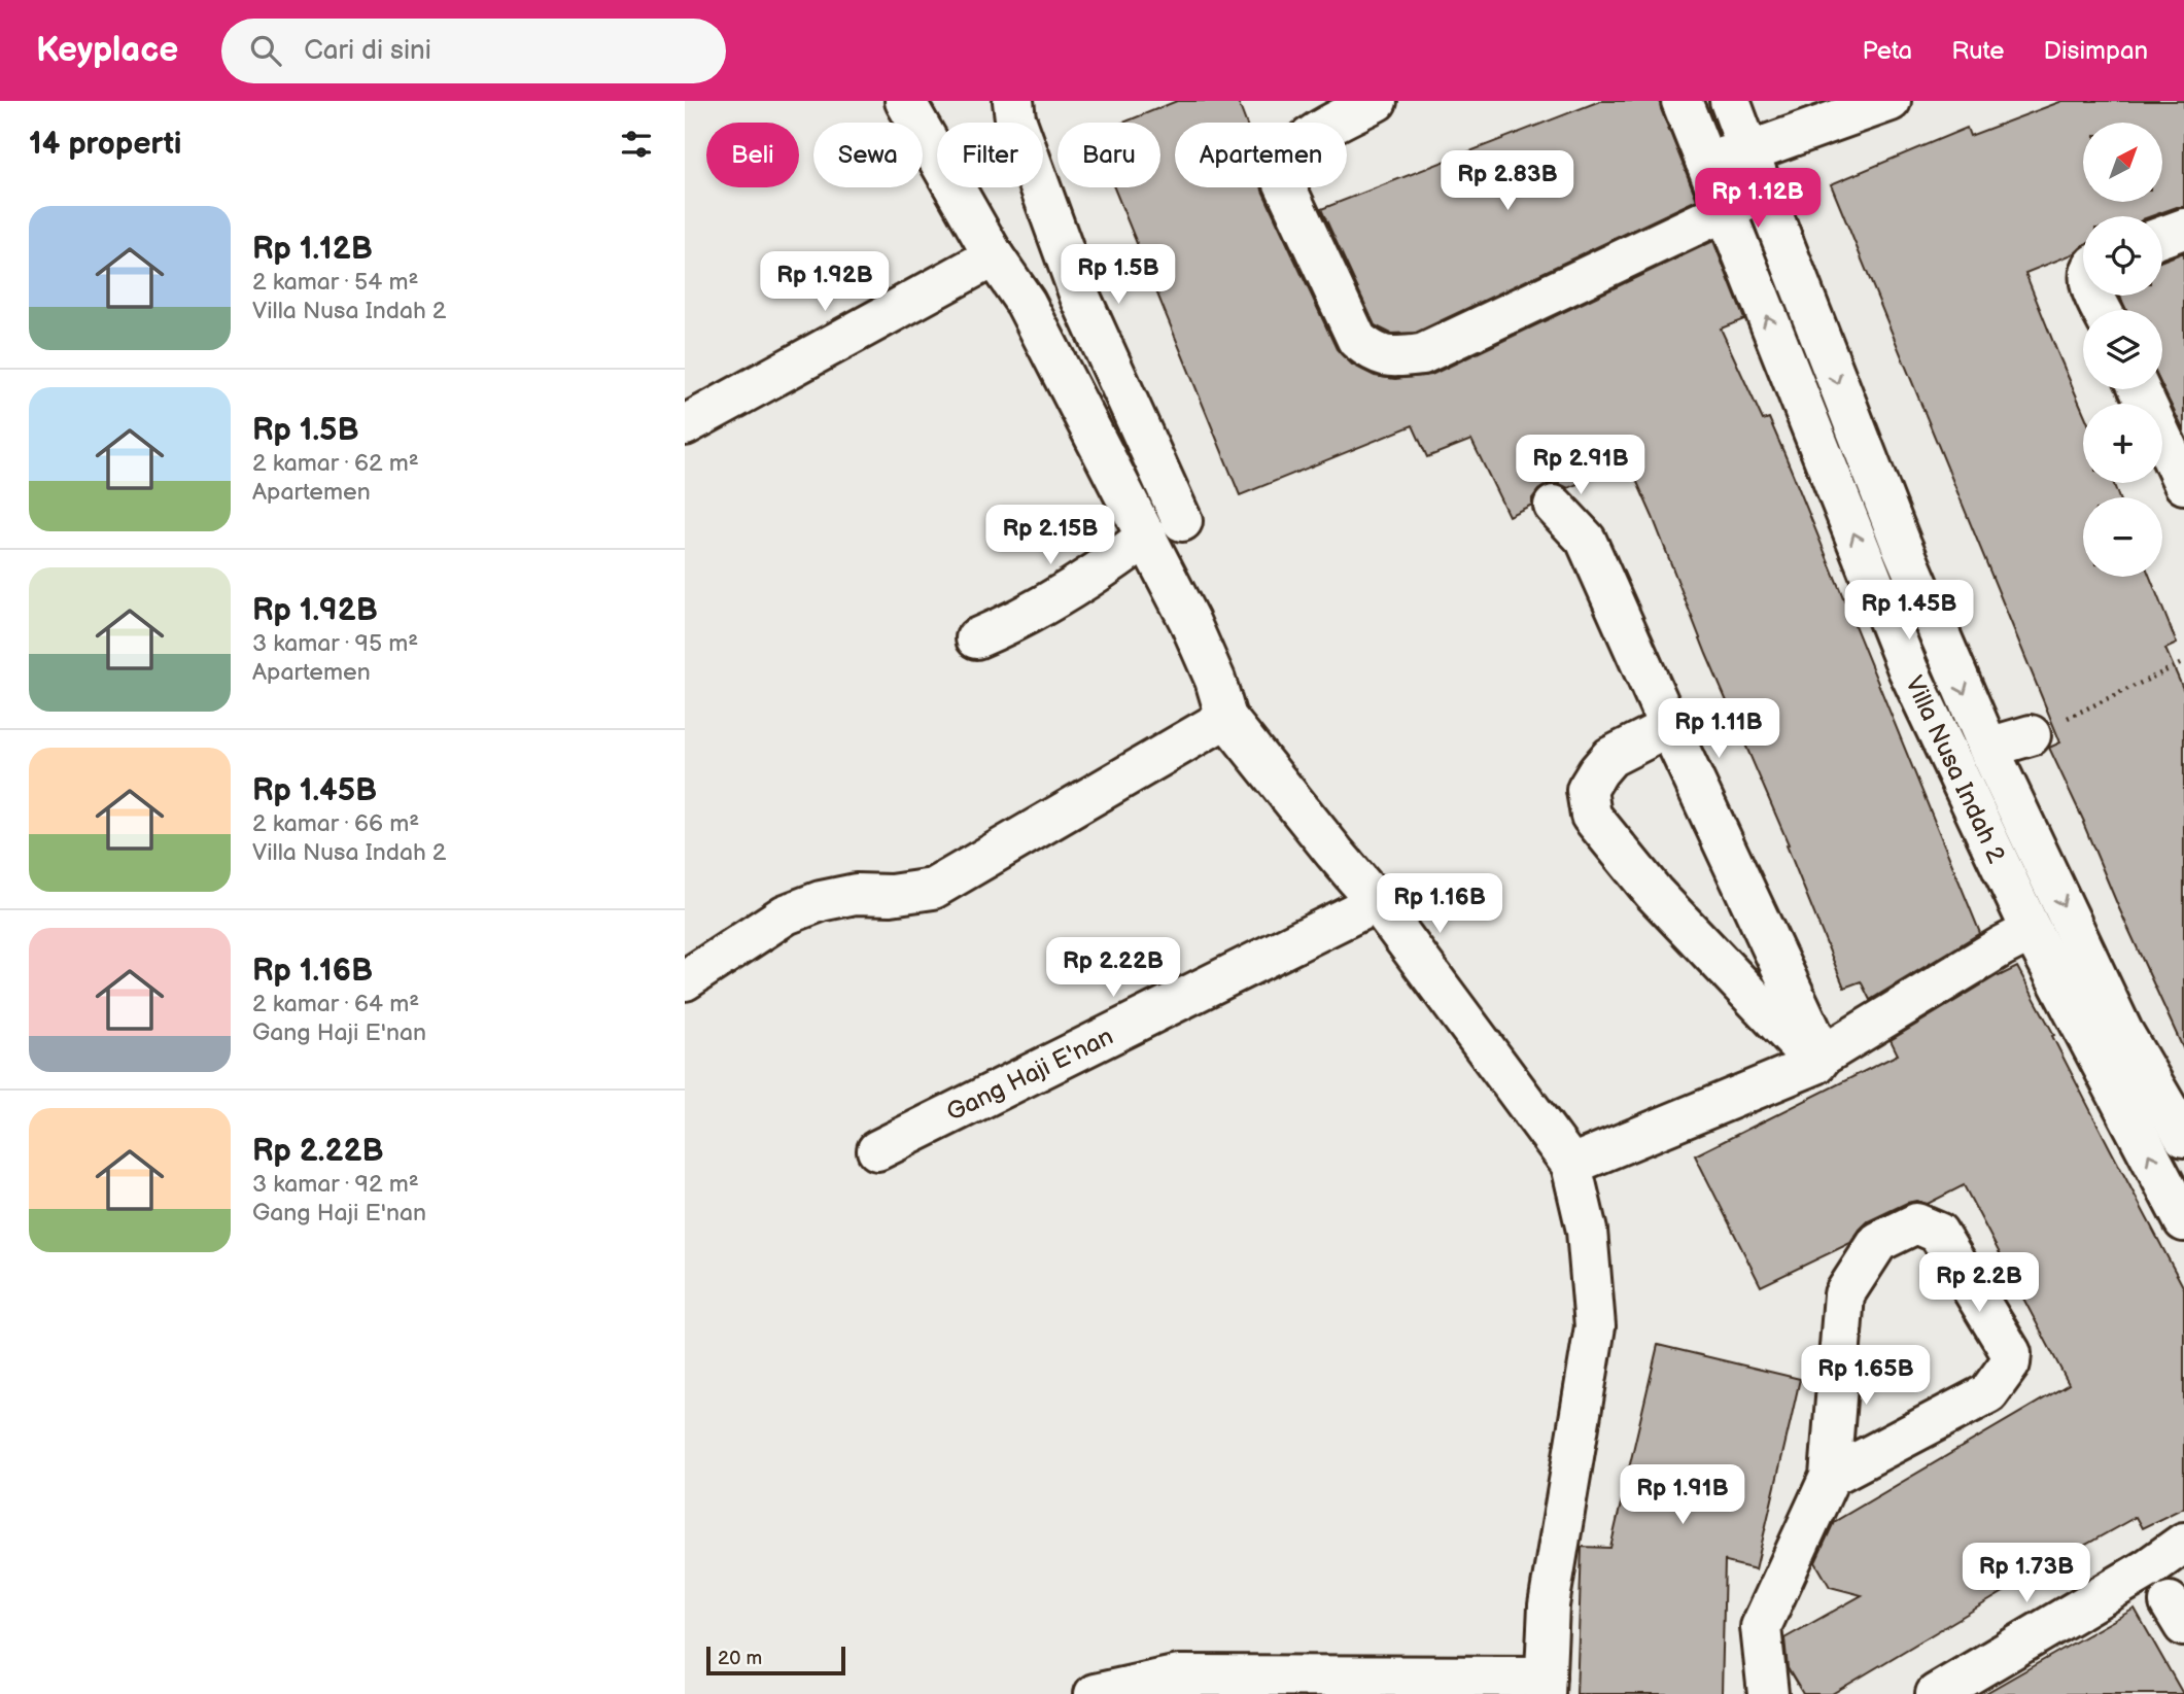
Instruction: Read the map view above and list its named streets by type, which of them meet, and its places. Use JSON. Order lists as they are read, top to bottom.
{
  "streets": {
    "street": ["Villa Nusa Indah 2", "Gang Haji E'nan"]
  },
  "scale_bar": "20 m",
  "north": "top right",
  "page": {
    "header": "Keyplace",
    "search": "Cari di sini",
    "nav": ["Peta", "Rute", "Disimpan"],
    "heading": "14 properti",
    "map_buttons": ["+", "−"],
    "chip": [
      "Beli",
      "Sewa",
      "Filter",
      "Baru",
      "Apartemen"
    ],
    "price": [
      "Rp 2.83B",
      "Rp 1.12B",
      "Rp 1.5B",
      "Rp 1.92B",
      "Rp 2.91B",
      "Rp 2.15B",
      "Rp 1.45B",
      "Rp 1.11B",
      "Rp 1.16B",
      "Rp 2.22B",
      "Rp 2.2B",
      "Rp 1.65B",
      "Rp 1.91B",
      "Rp 1.73B"
    ],
    "list": [
      {
        "name": "Rp 1.12B",
        "note": "2 kamar · 54 m² · Villa Nusa Indah 2"
      },
      {
        "name": "Rp 1.5B",
        "note": "2 kamar · 62 m² · Apartemen"
      },
      {
        "name": "Rp 1.92B",
        "note": "3 kamar · 95 m² · Apartemen"
      },
      {
        "name": "Rp 1.45B",
        "note": "2 kamar · 66 m² · Villa Nusa Indah 2"
      },
      {
        "name": "Rp 1.16B",
        "note": "2 kamar · 64 m² · Gang Haji E'nan"
      },
      {
        "name": "Rp 2.22B",
        "note": "3 kamar · 92 m² · Gang Haji E'nan"
      }
    ],
    "scale": "20 m"
  }
}
